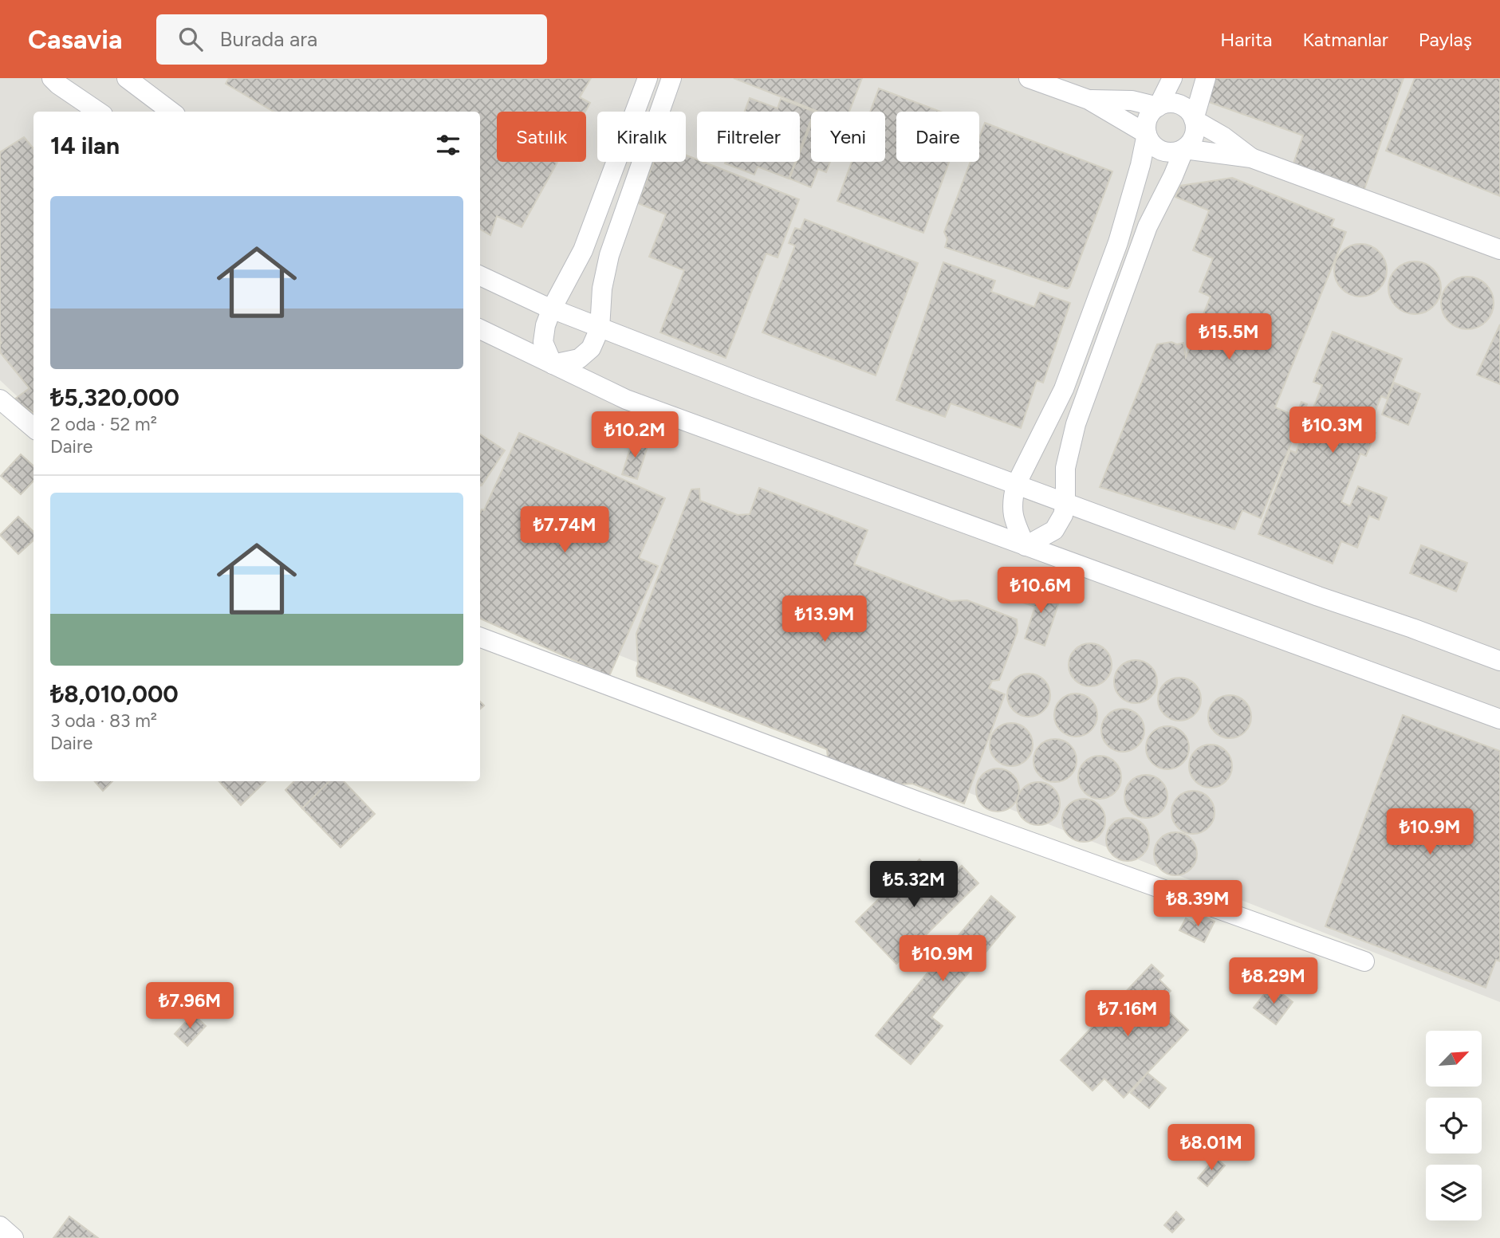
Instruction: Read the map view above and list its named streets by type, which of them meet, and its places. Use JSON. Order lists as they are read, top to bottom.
{
  "north": "top right",
  "page": {
    "header": "Casavia",
    "search": "Burada ara",
    "nav": ["Harita", "Katmanlar", "Paylaş"],
    "chip": [
      "Satılık",
      "Kiralık",
      "Filtreler",
      "Yeni",
      "Daire"
    ],
    "heading": "14 ilan",
    "list": [
      {
        "name": "₺5,320,000",
        "note": "2 oda · 52 m² · Daire"
      },
      {
        "name": "₺8,010,000",
        "note": "3 oda · 83 m² · Daire"
      }
    ],
    "price": [
      "₺15.5M",
      "₺10.3M",
      "₺10.2M",
      "₺7.74M",
      "₺10.6M",
      "₺13.9M",
      "₺10.9M",
      "₺5.32M",
      "₺8.39M",
      "₺10.9M",
      "₺8.29M",
      "₺7.96M",
      "₺7.16M",
      "₺8.01M"
    ]
  }
}
